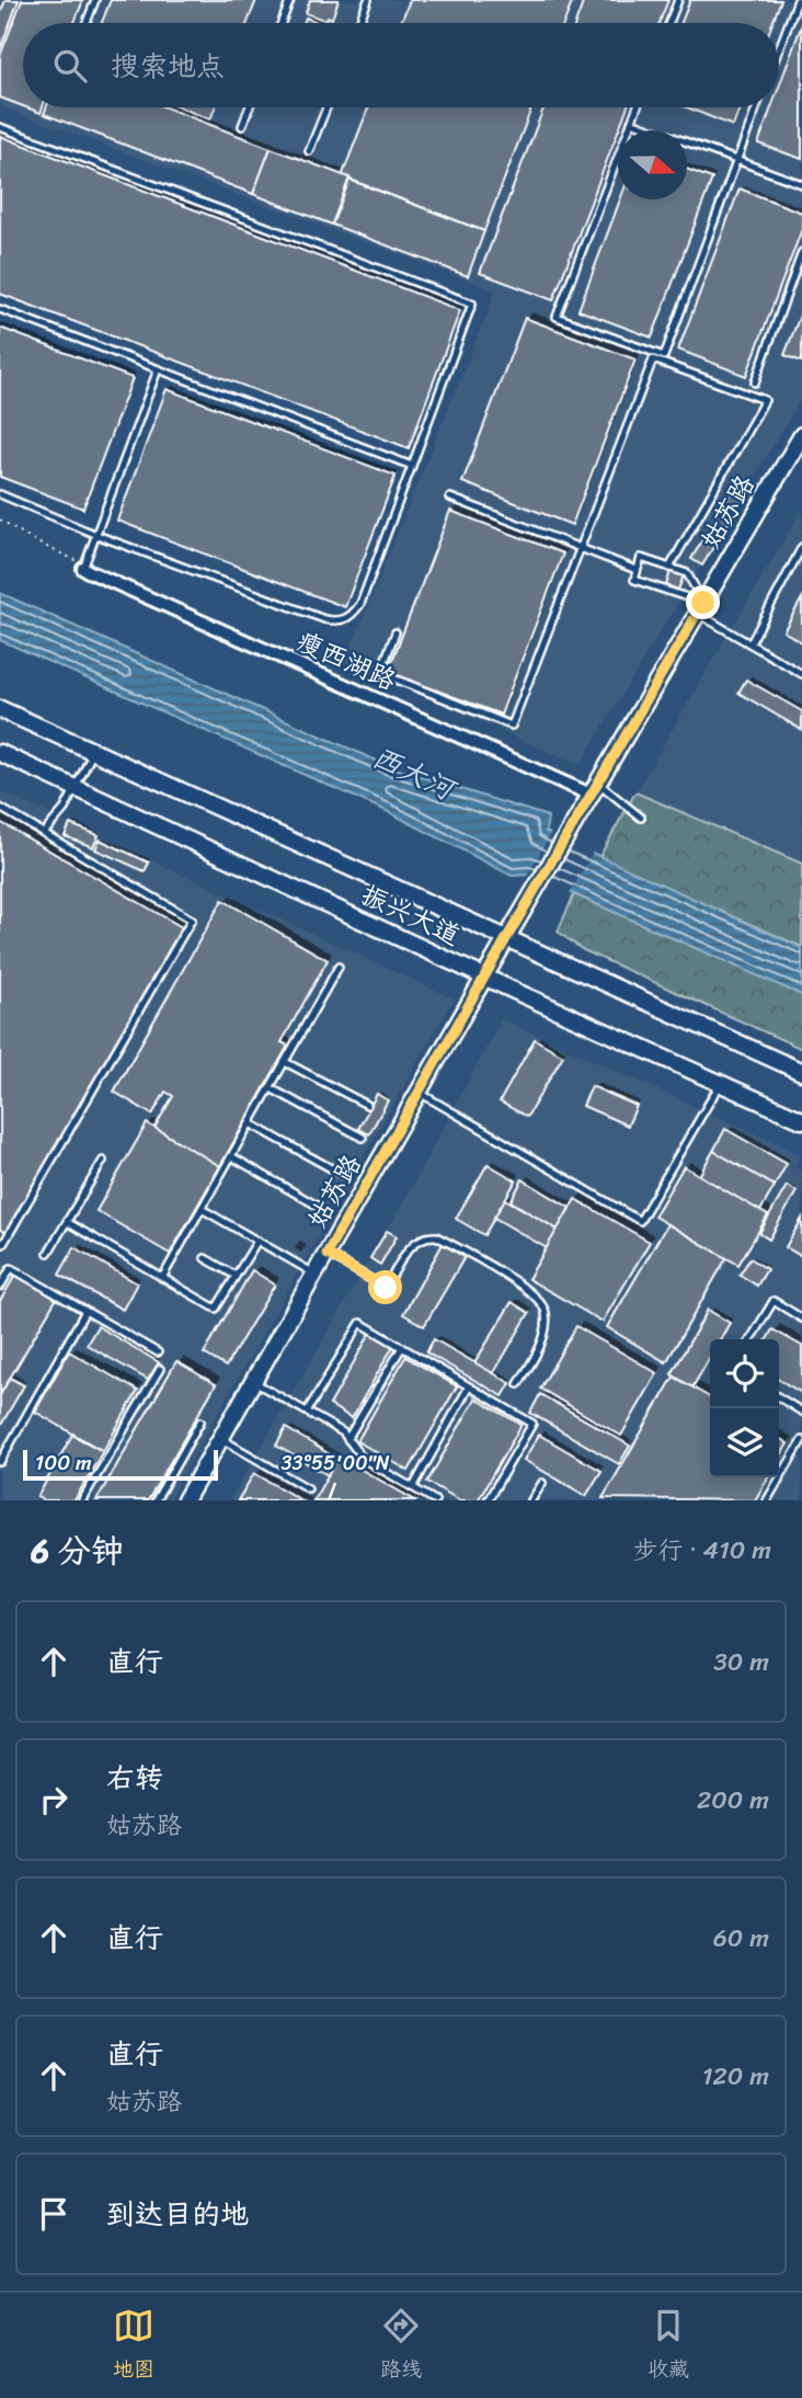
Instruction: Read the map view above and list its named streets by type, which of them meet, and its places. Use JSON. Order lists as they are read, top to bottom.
{
  "streets": {
    "main road": ["姑苏路", "振兴大道"],
    "street": ["瘦西湖路"]
  },
  "crossings": [
    ["姑苏路", "瘦西湖路"],
    ["姑苏路", "振兴大道"]
  ],
  "water": ["西大河"],
  "scale_bar": "100 m",
  "north": "right",
  "page": {
    "search": "搜索地点",
    "scale": "100 m",
    "heading": ["6 分钟", "步行 · 410 m"],
    "list": [
      ["直行", "30 m"],
      ["右转", "姑苏路", "200 m"],
      ["直行", "60 m"],
      ["直行", "姑苏路", "120 m"],
      "到达目的地"
    ],
    "nav": ["地图", "路线", "收藏"]
  },
  "coordinates": ["33°55'00\"N"]
}
